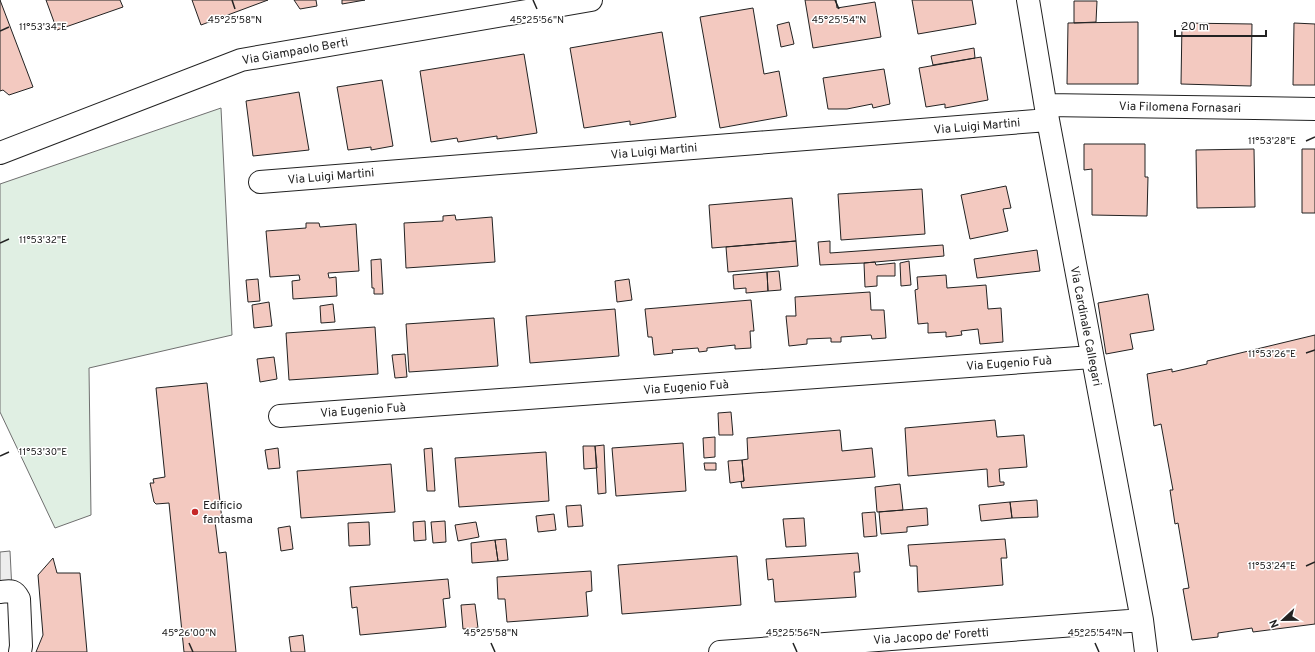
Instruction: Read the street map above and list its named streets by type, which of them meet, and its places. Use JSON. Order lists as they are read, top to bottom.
{
  "streets": {
    "street": [
      "Via Giampaolo Berti",
      "Via Filomena Fornasari",
      "Via Luigi Martini",
      "Via Cardinale Callegari",
      "Via Eugenio Fuà",
      "Via Jacopo de' Foretti"
    ]
  },
  "crossings": [
    ["Via Filomena Fornasari", "Via Luigi Martini"],
    ["Via Filomena Fornasari", "Via Cardinale Callegari"],
    ["Via Luigi Martini", "Via Cardinale Callegari"],
    ["Via Cardinale Callegari", "Via Eugenio Fuà"],
    ["Via Cardinale Callegari", "Via Jacopo de' Foretti"]
  ],
  "places": ["Edificio fantasma"],
  "scale_bar": "20 m",
  "north": "left",
  "coordinates": [
    "45°25'58\"N",
    "45°25'56\"N",
    "45°25'54\"N",
    "11°53'34\"E",
    "11°53'28\"E",
    "11°53'32\"E",
    "11°53'26\"E",
    "11°53'30\"E",
    "11°53'24\"E",
    "45°26'00\"N"
  ]
}
